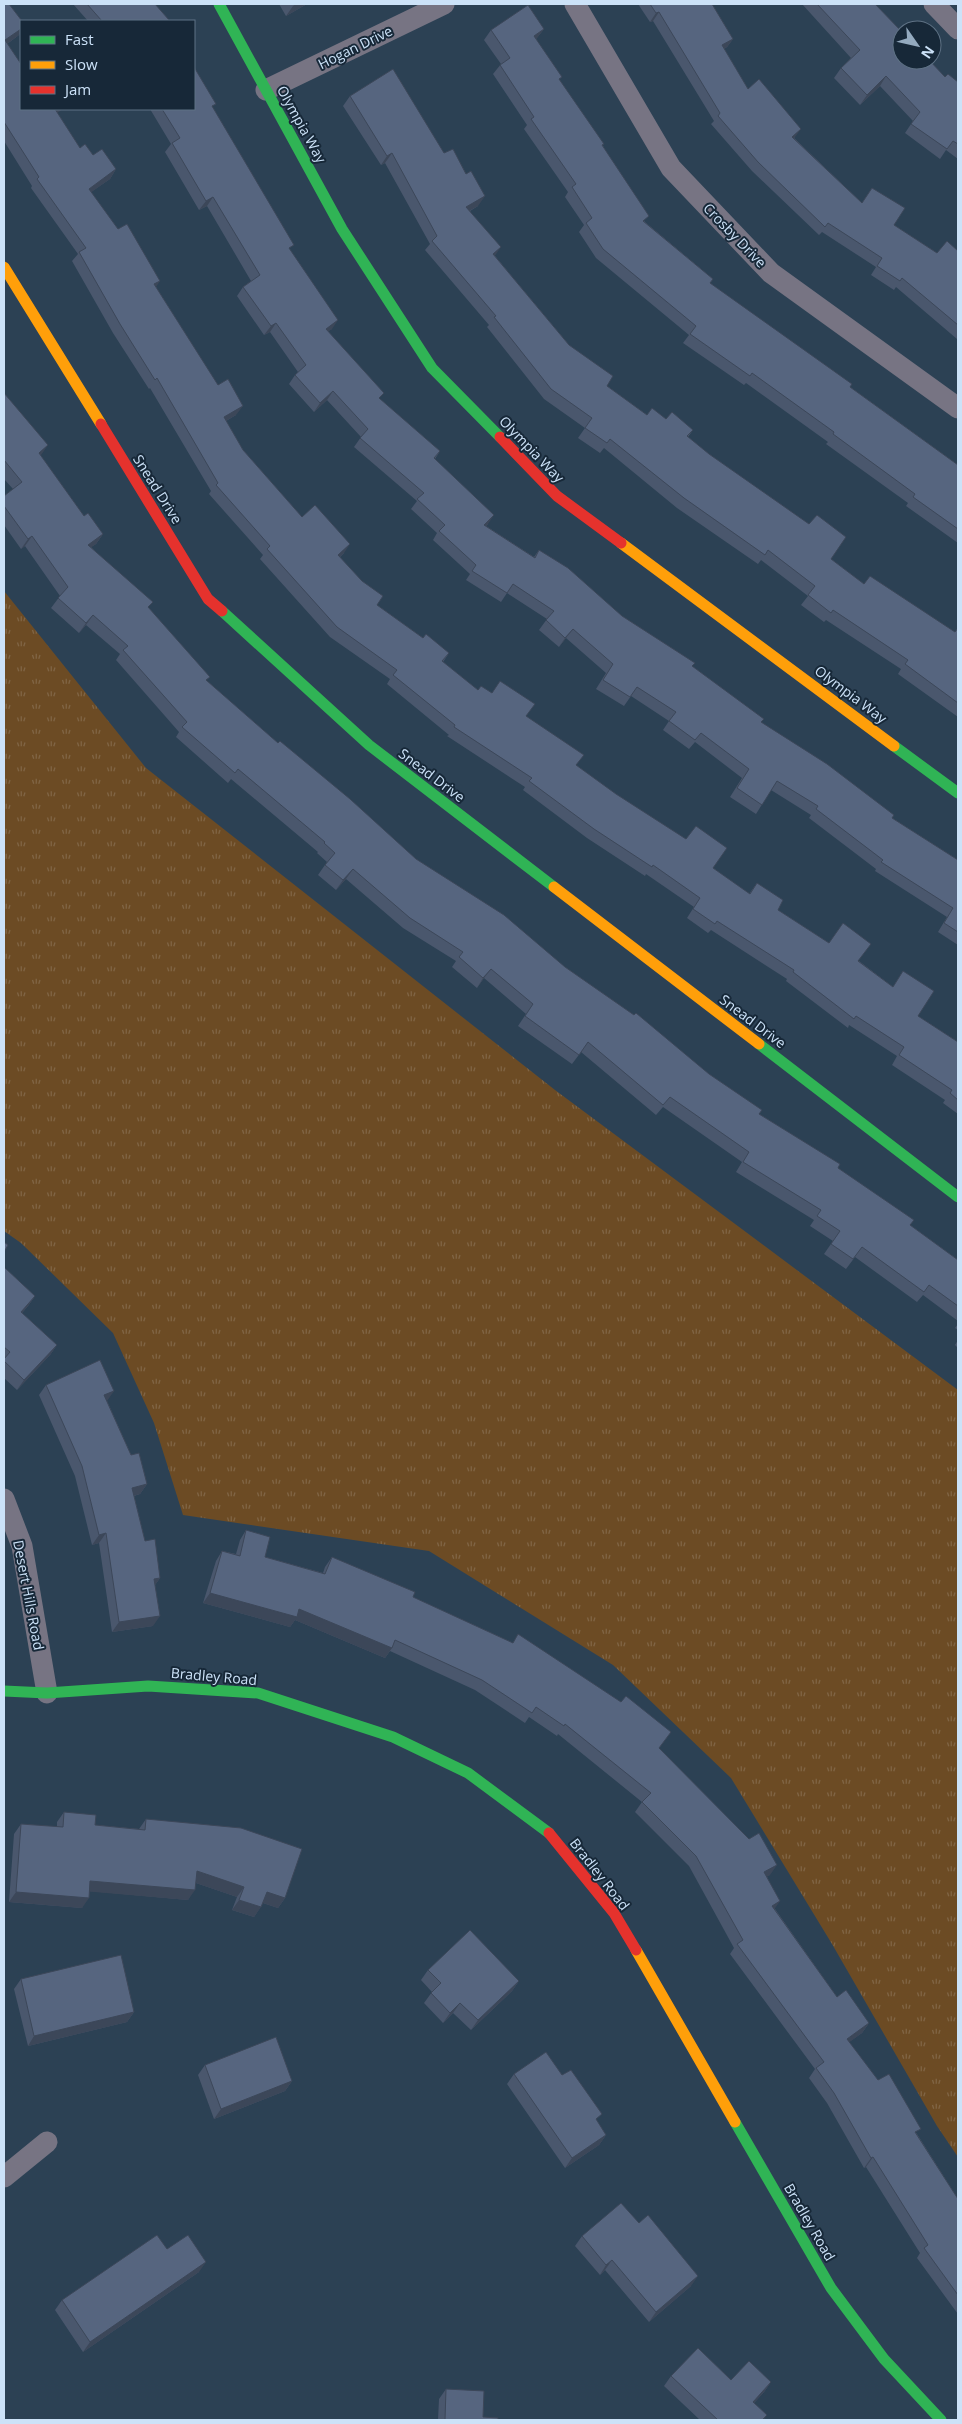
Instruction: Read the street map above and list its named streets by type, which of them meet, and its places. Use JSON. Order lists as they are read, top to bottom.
{
  "streets": {
    "street": [
      "Hogan Drive",
      "Olympia Way",
      "Crosby Drive",
      "Snead Drive",
      "Desert Hills Road",
      "Bradley Road"
    ]
  },
  "crossings": [
    ["Hogan Drive", "Olympia Way"],
    ["Desert Hills Road", "Bradley Road"]
  ],
  "legend": ["Fast", "Slow", "Jam"],
  "north": "bottom right"
}
